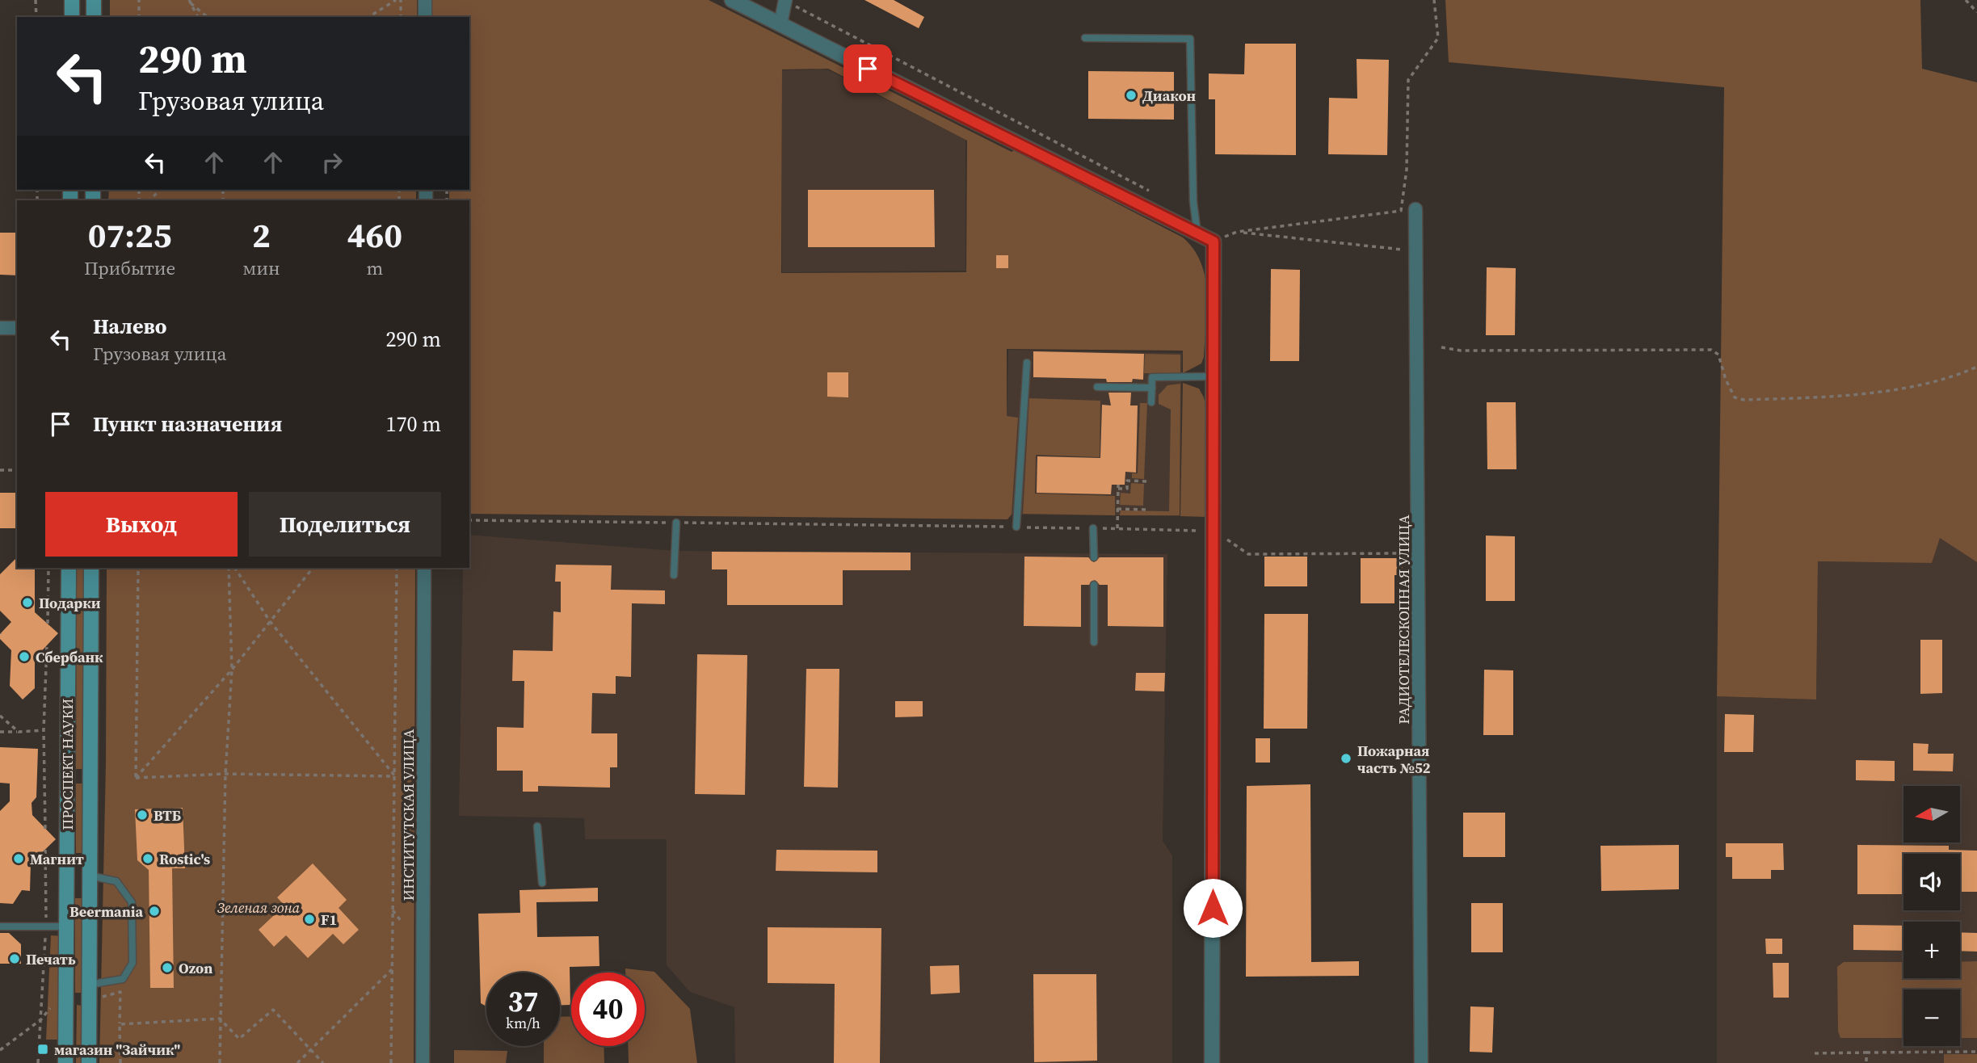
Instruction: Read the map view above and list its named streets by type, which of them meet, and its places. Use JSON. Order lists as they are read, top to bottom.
{
  "streets": {
    "main road": ["ПРОСПЕКТ НАУКИ"],
    "street": ["РАДИОТЕЛЕСКОПНАЯ УЛИЦА", "ИНСТИТУТСКАЯ УЛИЦА"]
  },
  "parks": ["Зеленая зона"],
  "places": {
    "other": [
      "Диакон",
      "Подарки",
      "Сбербанк",
      "Пожарная часть №52",
      "ВТБ",
      "Магнит",
      "Rostic's",
      "Beermania",
      "F1",
      "Печать",
      "Ozon"
    ],
    "transit": ["магазин \"Зайчик\""]
  },
  "north": "left",
  "page": {
    "turn": ["290 m", "Грузовая улица"],
    "eta": [
      "07:25",
      "Прибытие",
      "2",
      "мин",
      "460",
      "m"
    ],
    "list": [
      {
        "name": "Налево",
        "note": "Грузовая улица",
        "value": "290 m"
      },
      {
        "name": "Пункт назначения",
        "value": "170 m"
      }
    ],
    "buttons": ["Выход", "Поделиться"],
    "map_buttons": ["+", "−"],
    "speed": "37 km/h",
    "limit": "40"
  }
}
